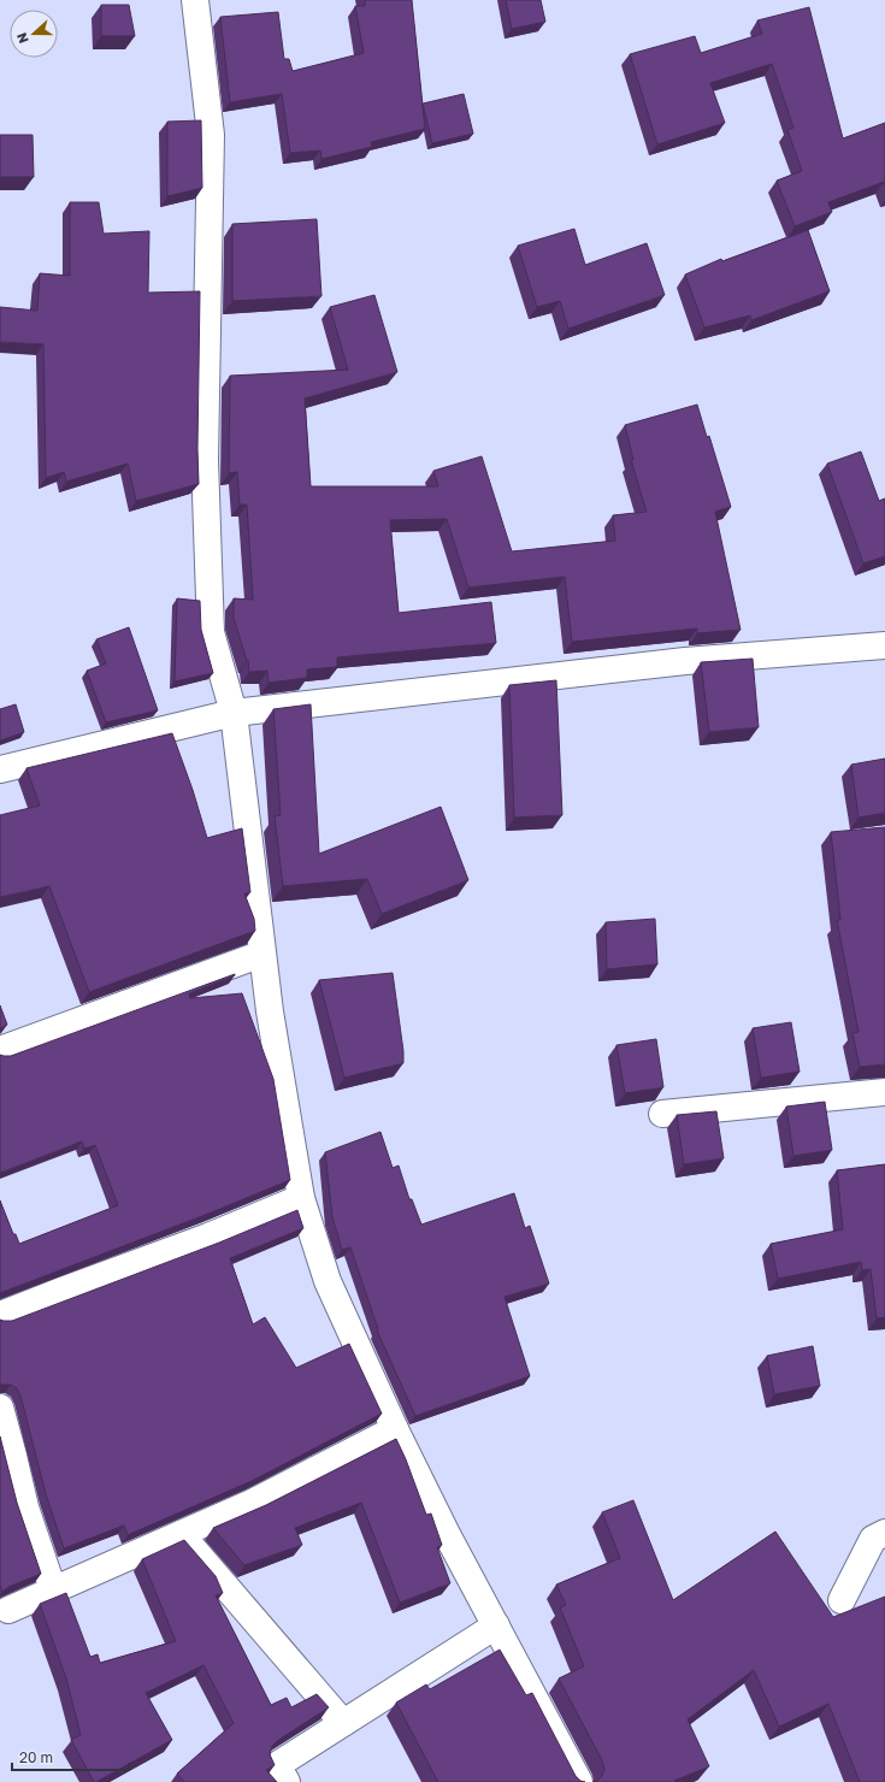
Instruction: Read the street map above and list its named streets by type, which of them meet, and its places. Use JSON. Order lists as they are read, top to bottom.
{
  "scale_bar": "20 m",
  "north": "left"
}
